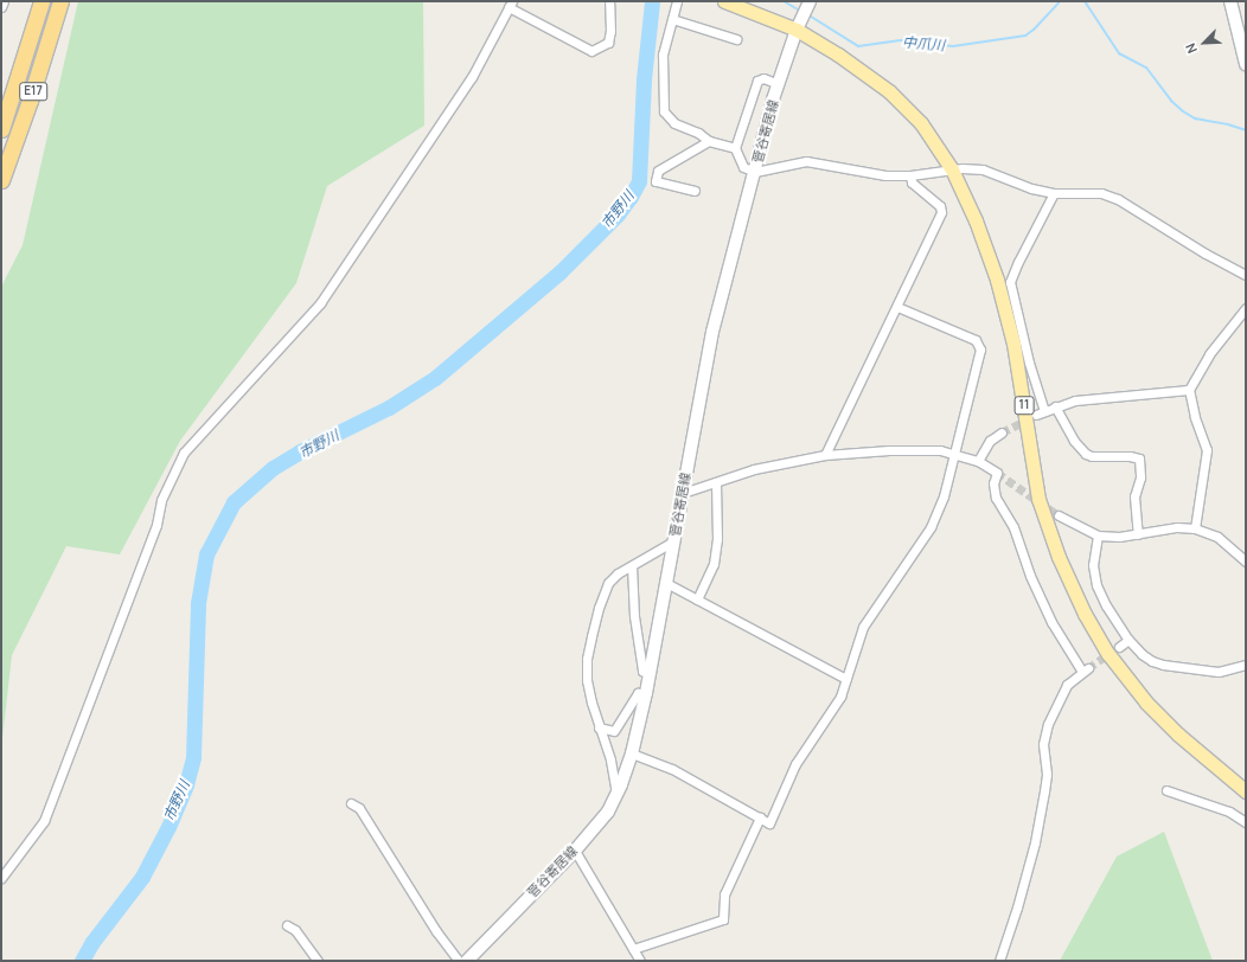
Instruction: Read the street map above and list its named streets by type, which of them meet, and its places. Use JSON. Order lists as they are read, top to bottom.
{
  "streets": {
    "highway": ["E17"],
    "main road": ["菅谷寄居線", "11"]
  },
  "crossings": [
    ["菅谷寄居線", "11"]
  ],
  "water": ["中爪川", "市野川"],
  "north": "bottom left"
}
